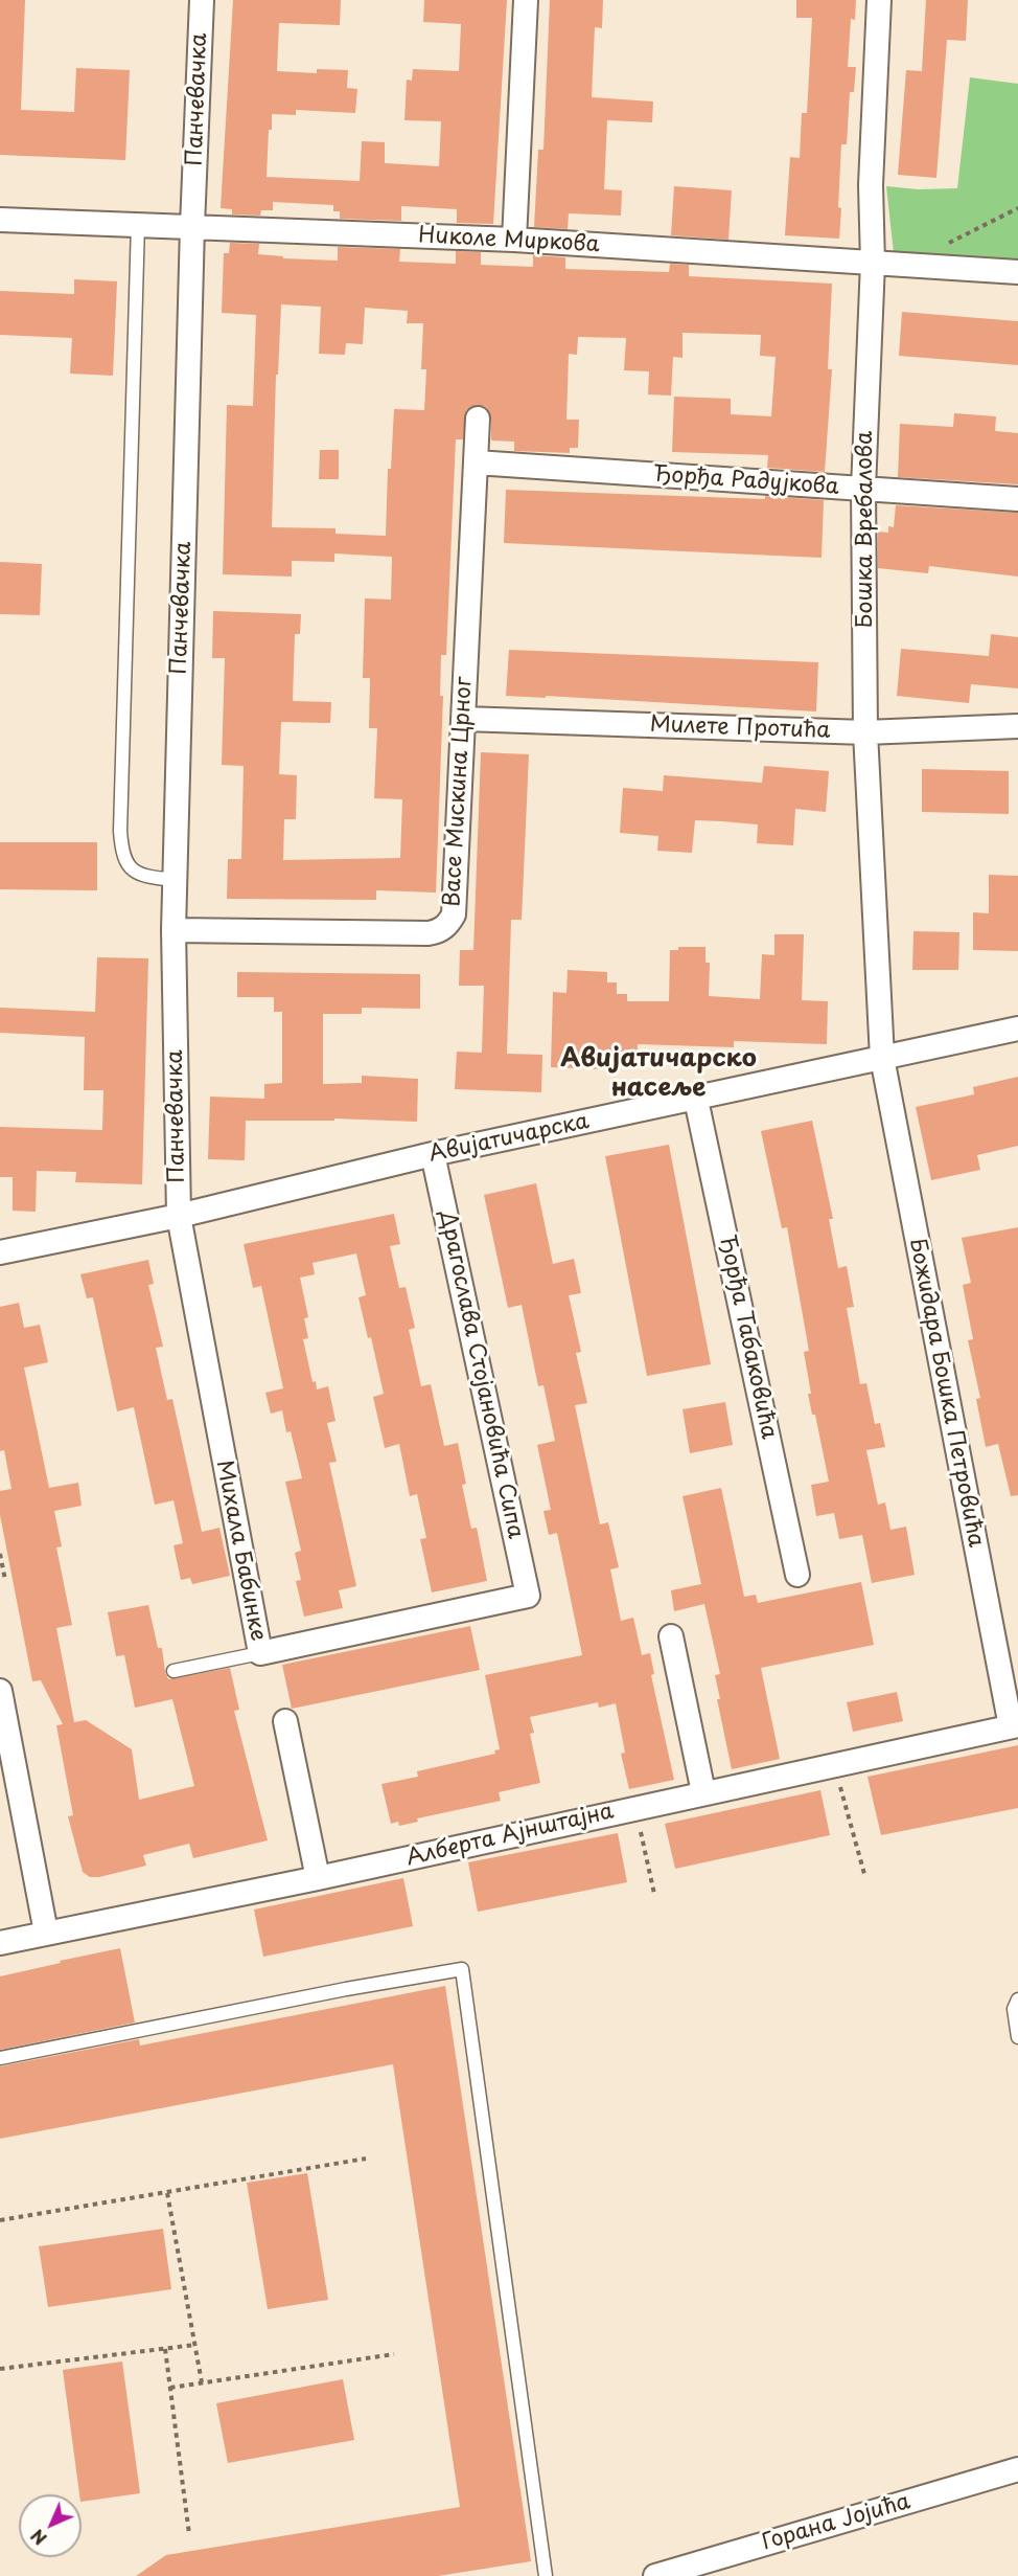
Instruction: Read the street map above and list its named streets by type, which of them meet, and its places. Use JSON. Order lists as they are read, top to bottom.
{
  "streets": {
    "street": [
      "Панчевачка",
      "Николе Миркова",
      "Ђорђа Радујкова",
      "Бошка Вребалова",
      "Милете Протића",
      "Васе Мискина Црног",
      "Авијатичарска",
      "Ђорђа Табаковића",
      "Драгослава Стојановића Сипа",
      "Божидара Бошка Петровића",
      "Михала Бабинке",
      "Алберта Ајнштајна",
      "Горана Јојића"
    ]
  },
  "crossings": [
    ["Панчевачка", "Николе Миркова"],
    ["Панчевачка", "Васе Мискина Црног"],
    ["Панчевачка", "Авијатичарска"],
    ["Панчевачка", "Михала Бабинке"],
    ["Николе Миркова", "Бошка Вребалова"],
    ["Ђорђа Радујкова", "Бошка Вребалова"],
    ["Ђорђа Радујкова", "Васе Мискина Црног"],
    ["Бошка Вребалова", "Милете Протића"],
    ["Бошка Вребалова", "Авијатичарска"],
    ["Бошка Вребалова", "Божидара Бошка Петровића"],
    ["Милете Протића", "Васе Мискина Црног"],
    ["Авијатичарска", "Ђорђа Табаковића"],
    ["Авијатичарска", "Драгослава Стојановића Сипа"],
    ["Авијатичарска", "Божидара Бошка Петровића"],
    ["Авијатичарска", "Михала Бабинке"],
    ["Драгослава Стојановића Сипа", "Михала Бабинке"],
    ["Божидара Бошка Петровића", "Алберта Ајнштајна"]
  ],
  "districts": ["Авијатичарско насеље"],
  "north": "bottom left"
}
